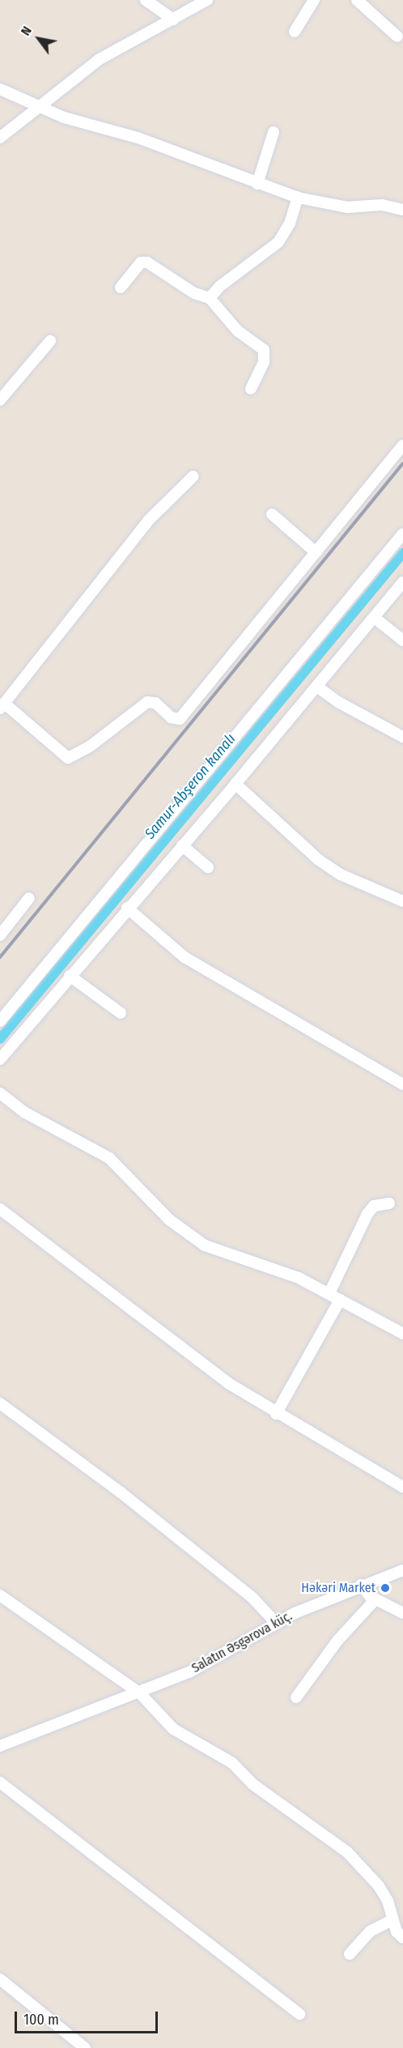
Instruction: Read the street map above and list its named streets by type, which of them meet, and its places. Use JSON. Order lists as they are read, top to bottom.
{
  "streets": {
    "street": ["Salatın Əsgərova küç."]
  },
  "water": ["Samur-Abşeron kanalı"],
  "places": ["Həkəri Market"],
  "scale_bar": "100 m",
  "north": "top left"
}
